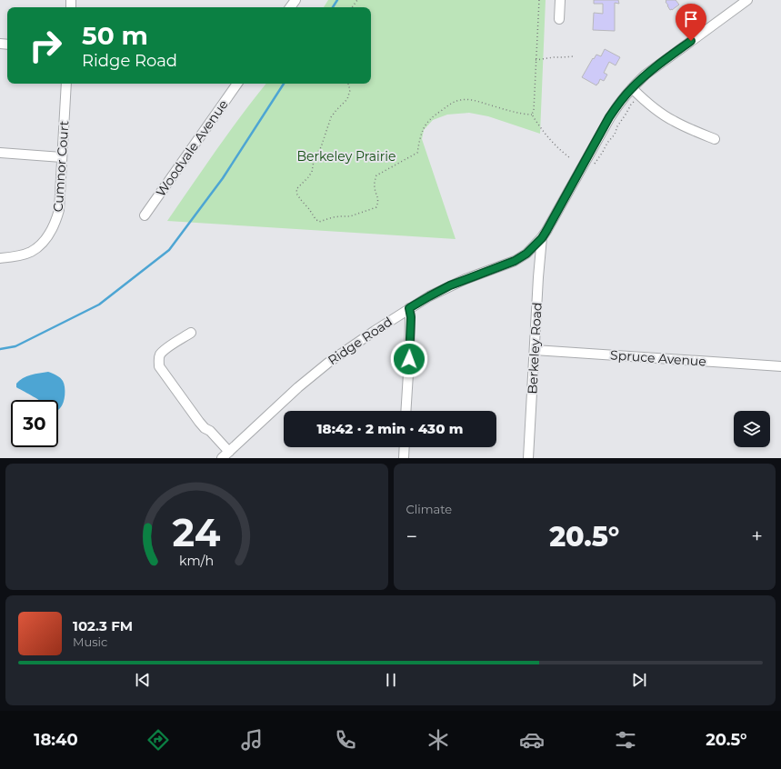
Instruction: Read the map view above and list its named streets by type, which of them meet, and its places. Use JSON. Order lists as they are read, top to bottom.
{
  "streets": {
    "street": [
      "Woodvale Avenue",
      "Cumnor Court",
      "Ridge Road",
      "Berkeley Road",
      "Spruce Avenue"
    ]
  },
  "crossings": [
    ["Ridge Road", "Berkeley Road"],
    ["Berkeley Road", "Spruce Avenue"]
  ],
  "parks": ["Berkeley Prairie"],
  "page": {
    "turn": ["50 m", "Ridge Road"],
    "limit": "30",
    "trip": "18:42 · 2 min · 430 m",
    "tile": "Climate",
    "heat": ["−", "20.5°", "+"],
    "song": ["102.3 FM", "Music"],
    "tabs": ["18:40", "20.5°"],
    "gauge": ["24", "km/h"]
  }
}
